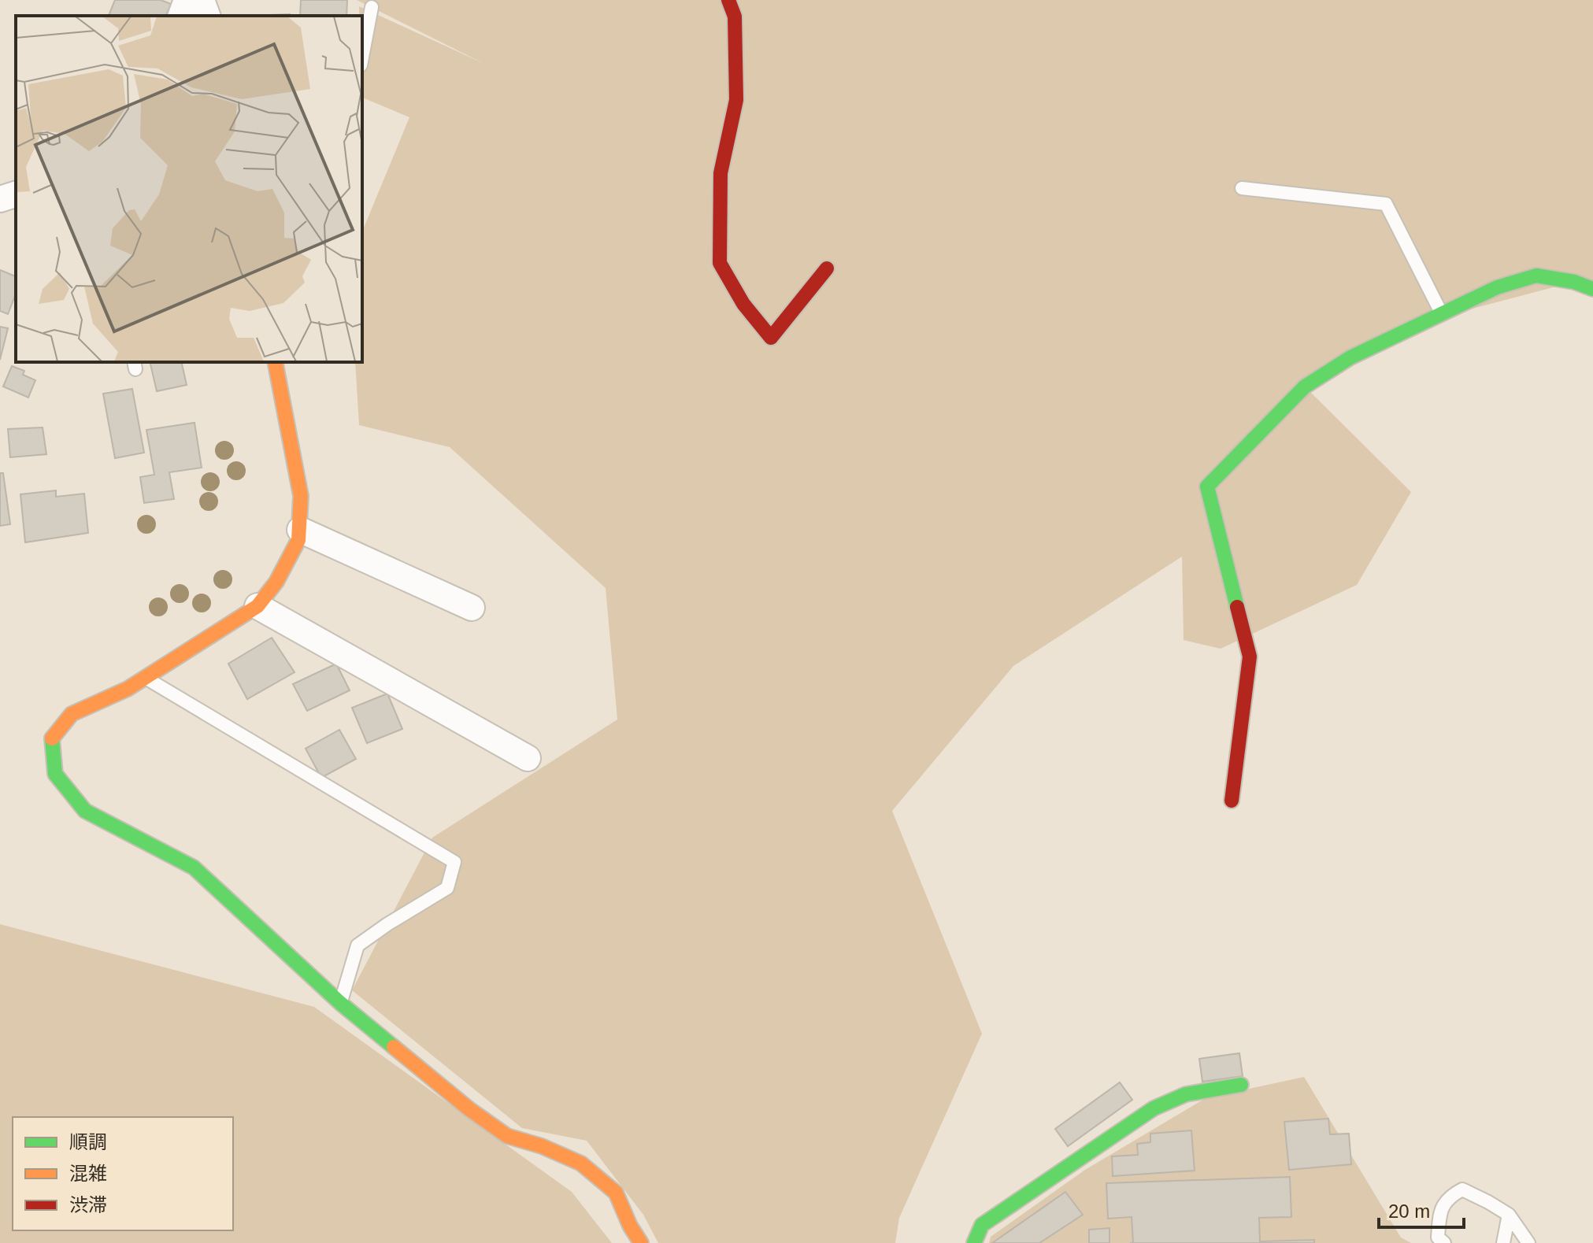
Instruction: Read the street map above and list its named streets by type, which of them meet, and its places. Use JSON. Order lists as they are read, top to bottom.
{
  "legend": ["順調", "混雑", "渋滞"],
  "scale_bar": "20 m"
}
